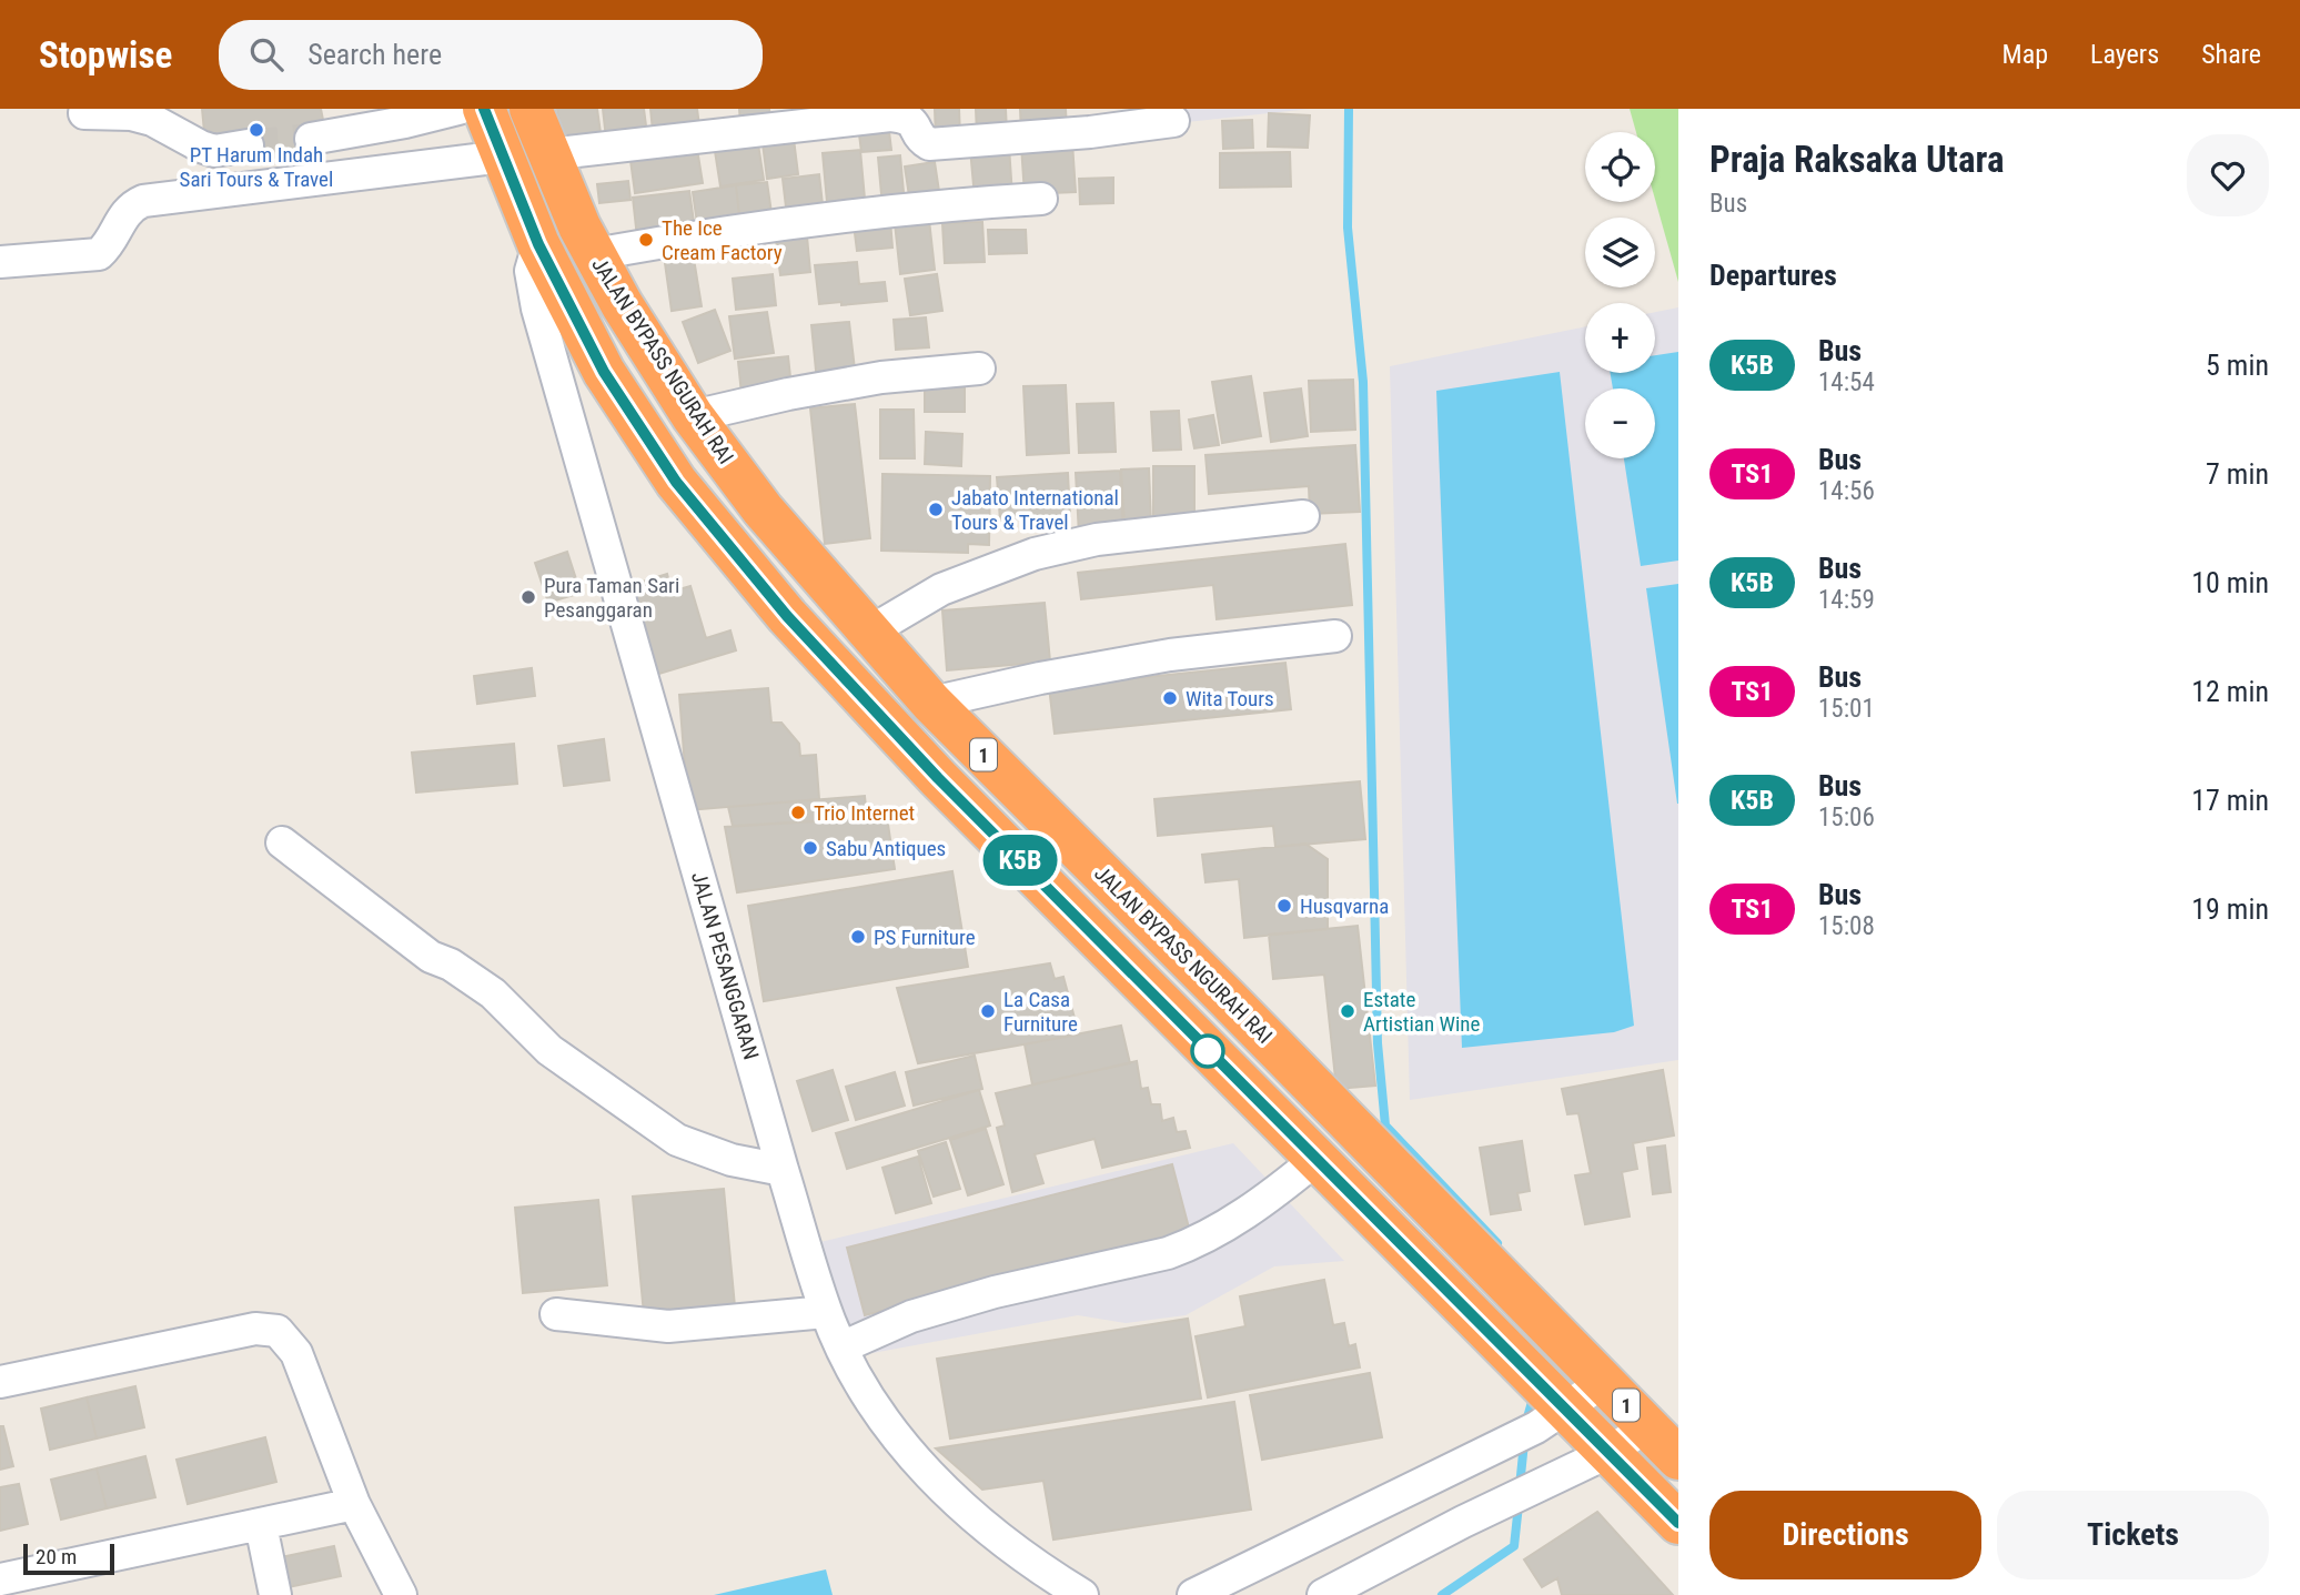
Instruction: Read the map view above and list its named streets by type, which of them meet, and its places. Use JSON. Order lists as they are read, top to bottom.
{
  "streets": {
    "highway": ["JALAN BYPASS NGURAH RAI", "1"],
    "street": ["JALAN PESANGGARAN"]
  },
  "crossings": [
    ["1", "JALAN PESANGGARAN"]
  ],
  "places": [
    "PT Harum Indah Sari Tours & Travel",
    "The Ice Cream Factory",
    "Jabato International Tours & Travel",
    "Pura Taman Sari Pesanggaran",
    "Wita Tours",
    "Trio Internet",
    "Sabu Antiques",
    "Husqvarna",
    "PS Furniture",
    "La Casa Furniture",
    "Estate Artistian Wine"
  ],
  "lines": ["bus line K5B"],
  "scale_bar": "20 m",
  "page": {
    "header": "Stopwise",
    "search": "Search here",
    "nav": ["Map", "Layers", "Share"],
    "on_map": "K5B",
    "heading": [
      ["Praja Raksaka Utara", "Bus"],
      "Departures"
    ],
    "map_buttons": ["+", "−"],
    "list": [
      {
        "mark": "K5B",
        "name": "Bus",
        "note": "14:54",
        "value": "5 min"
      },
      {
        "mark": "TS1",
        "name": "Bus",
        "note": "14:56",
        "value": "7 min"
      },
      {
        "mark": "K5B",
        "name": "Bus",
        "note": "14:59",
        "value": "10 min"
      },
      {
        "mark": "TS1",
        "name": "Bus",
        "note": "15:01",
        "value": "12 min"
      },
      {
        "mark": "K5B",
        "name": "Bus",
        "note": "15:06",
        "value": "17 min"
      },
      {
        "mark": "TS1",
        "name": "Bus",
        "note": "15:08",
        "value": "19 min"
      }
    ],
    "buttons": ["Directions", "Tickets"],
    "scale": "20 m"
  }
}
